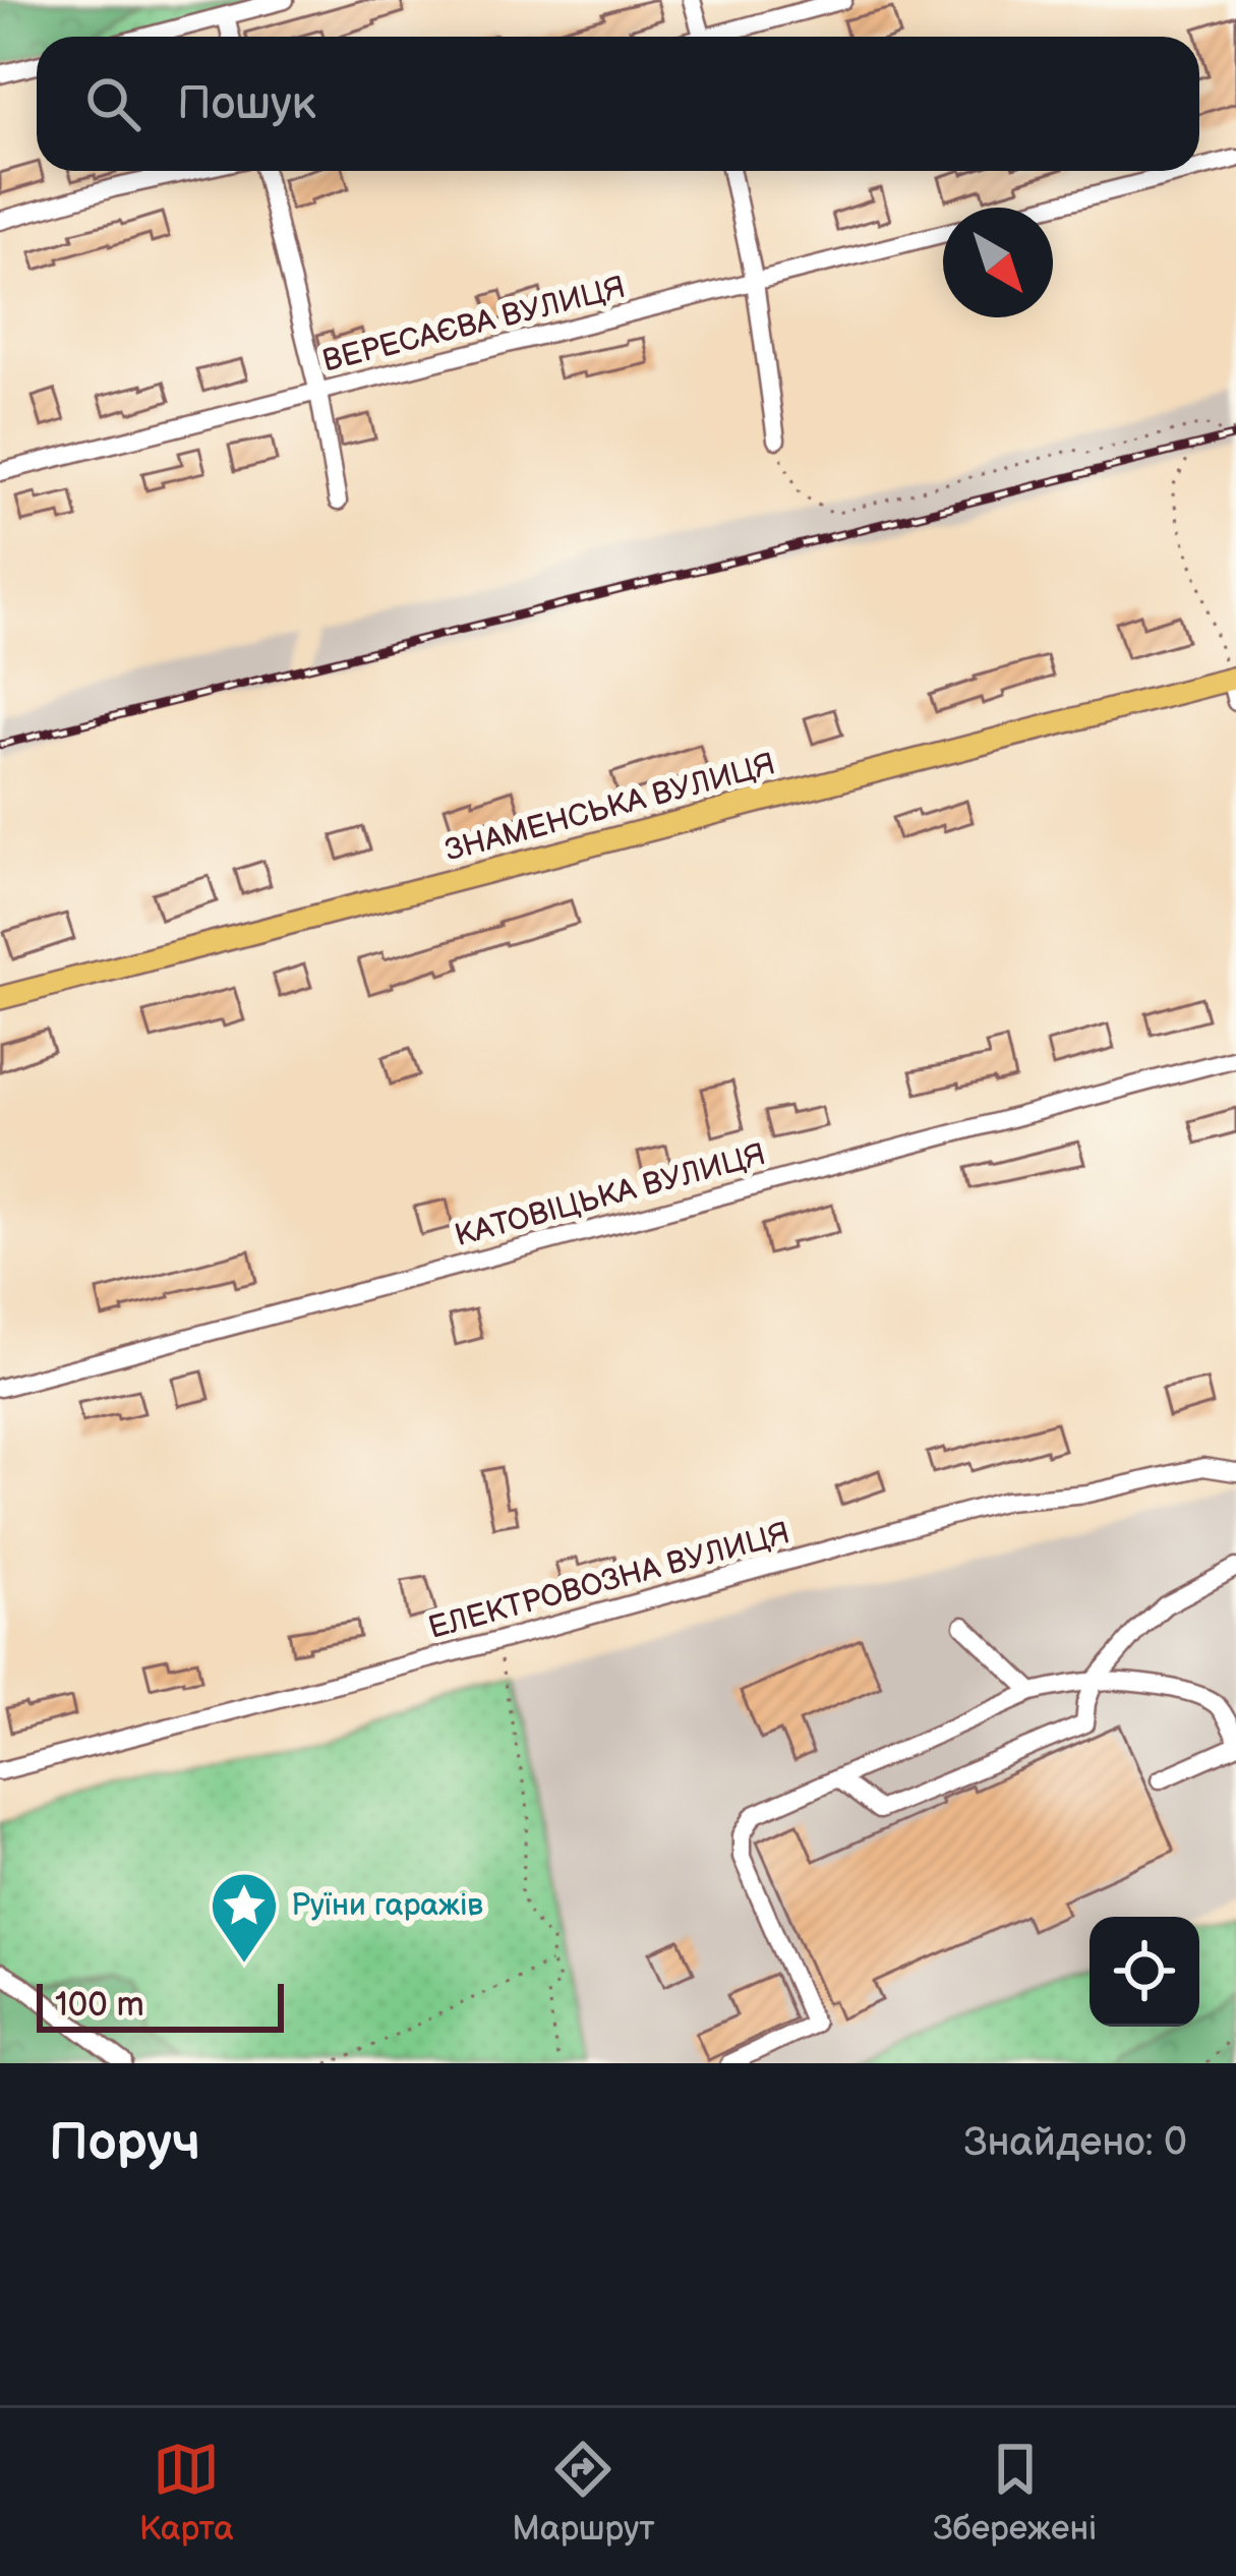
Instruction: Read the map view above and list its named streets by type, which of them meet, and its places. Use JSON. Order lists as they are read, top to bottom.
{
  "streets": {
    "main road": ["ЗНАМЕНСЬКА ВУЛИЦЯ"],
    "street": ["ВЕРЕСАЄВА ВУЛИЦЯ", "КАТОВІЦЬКА ВУЛИЦЯ", "ЕЛЕКТРОВОЗНА ВУЛИЦЯ"]
  },
  "places": {
    "place": ["Руїни гаражів"]
  },
  "scale_bar": "100 m",
  "north": "bottom right",
  "page": {
    "search": "Пошук",
    "scale": "100 m",
    "heading": ["Поруч", "Знайдено: 0"],
    "nav": ["Карта", "Маршрут", "Збережені"]
  }
}
